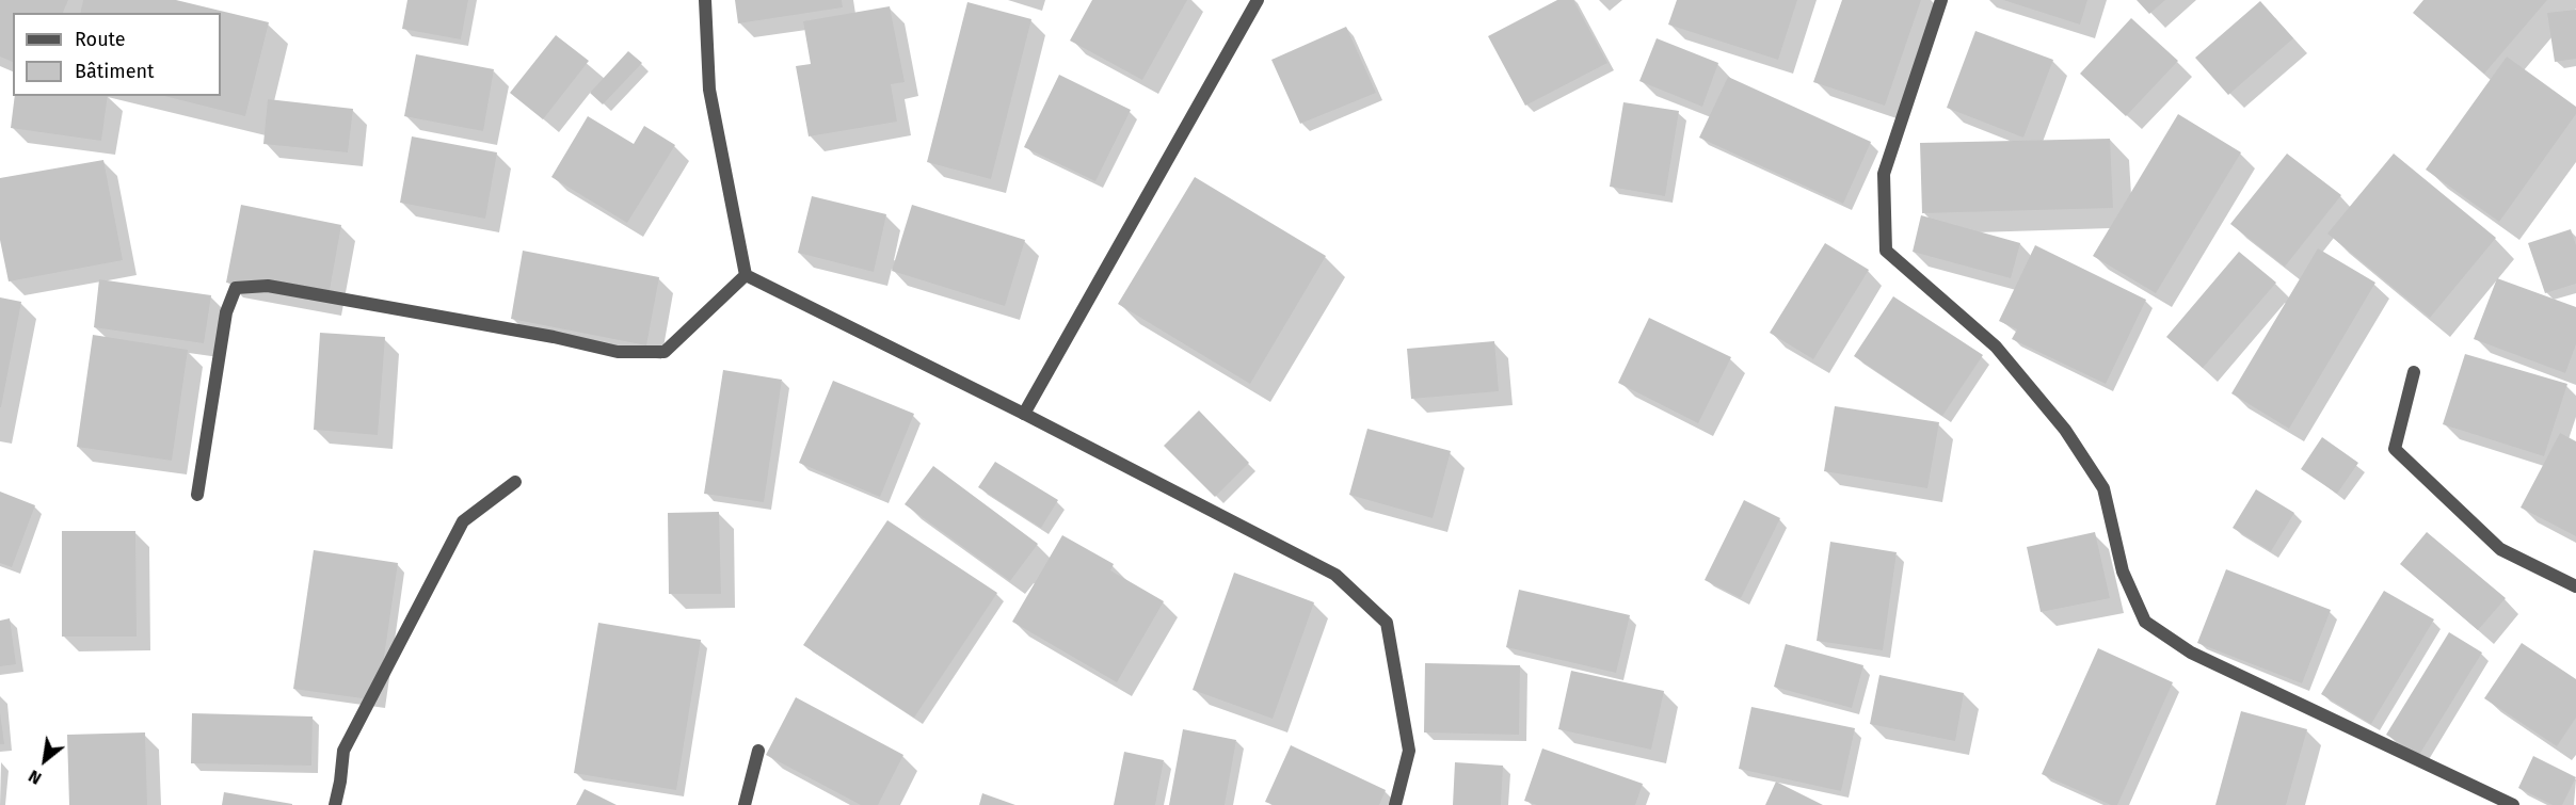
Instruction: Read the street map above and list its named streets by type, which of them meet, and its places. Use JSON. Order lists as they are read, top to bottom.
{
  "legend": ["Route", "Bâtiment"],
  "north": "bottom left"
}
